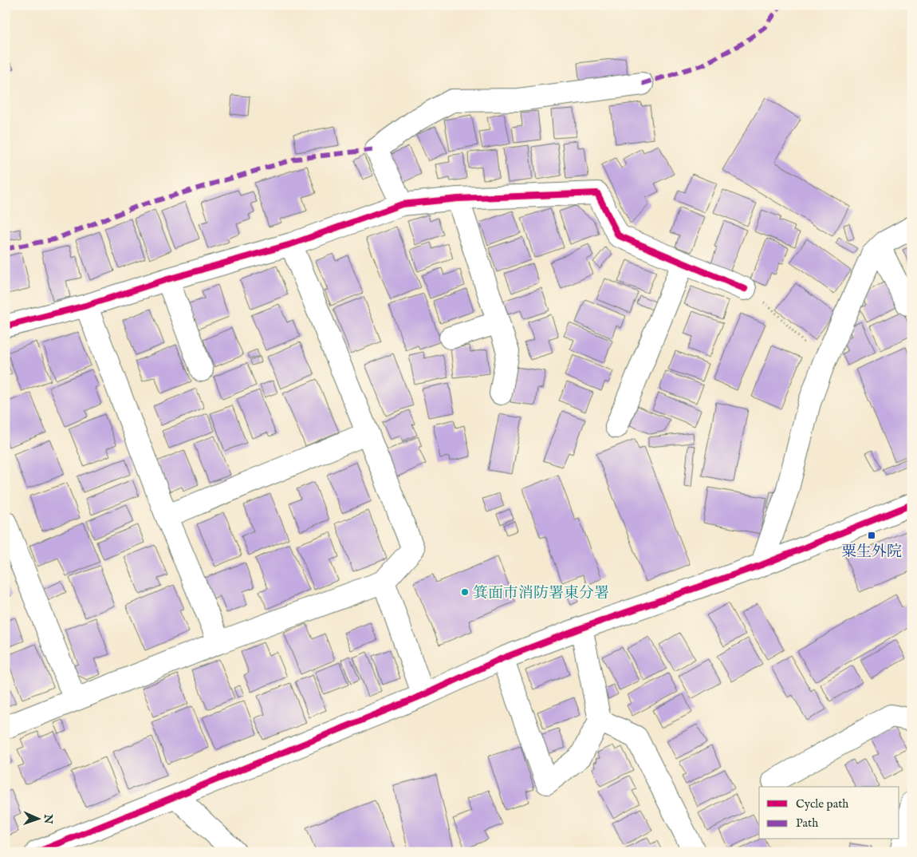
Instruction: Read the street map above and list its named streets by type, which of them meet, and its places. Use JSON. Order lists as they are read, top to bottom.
{
  "places": {
    "transit": ["粟生外院"],
    "other": ["箕面市消防署東分署"]
  },
  "legend": ["Cycle path", "Path"],
  "north": "right"
}
